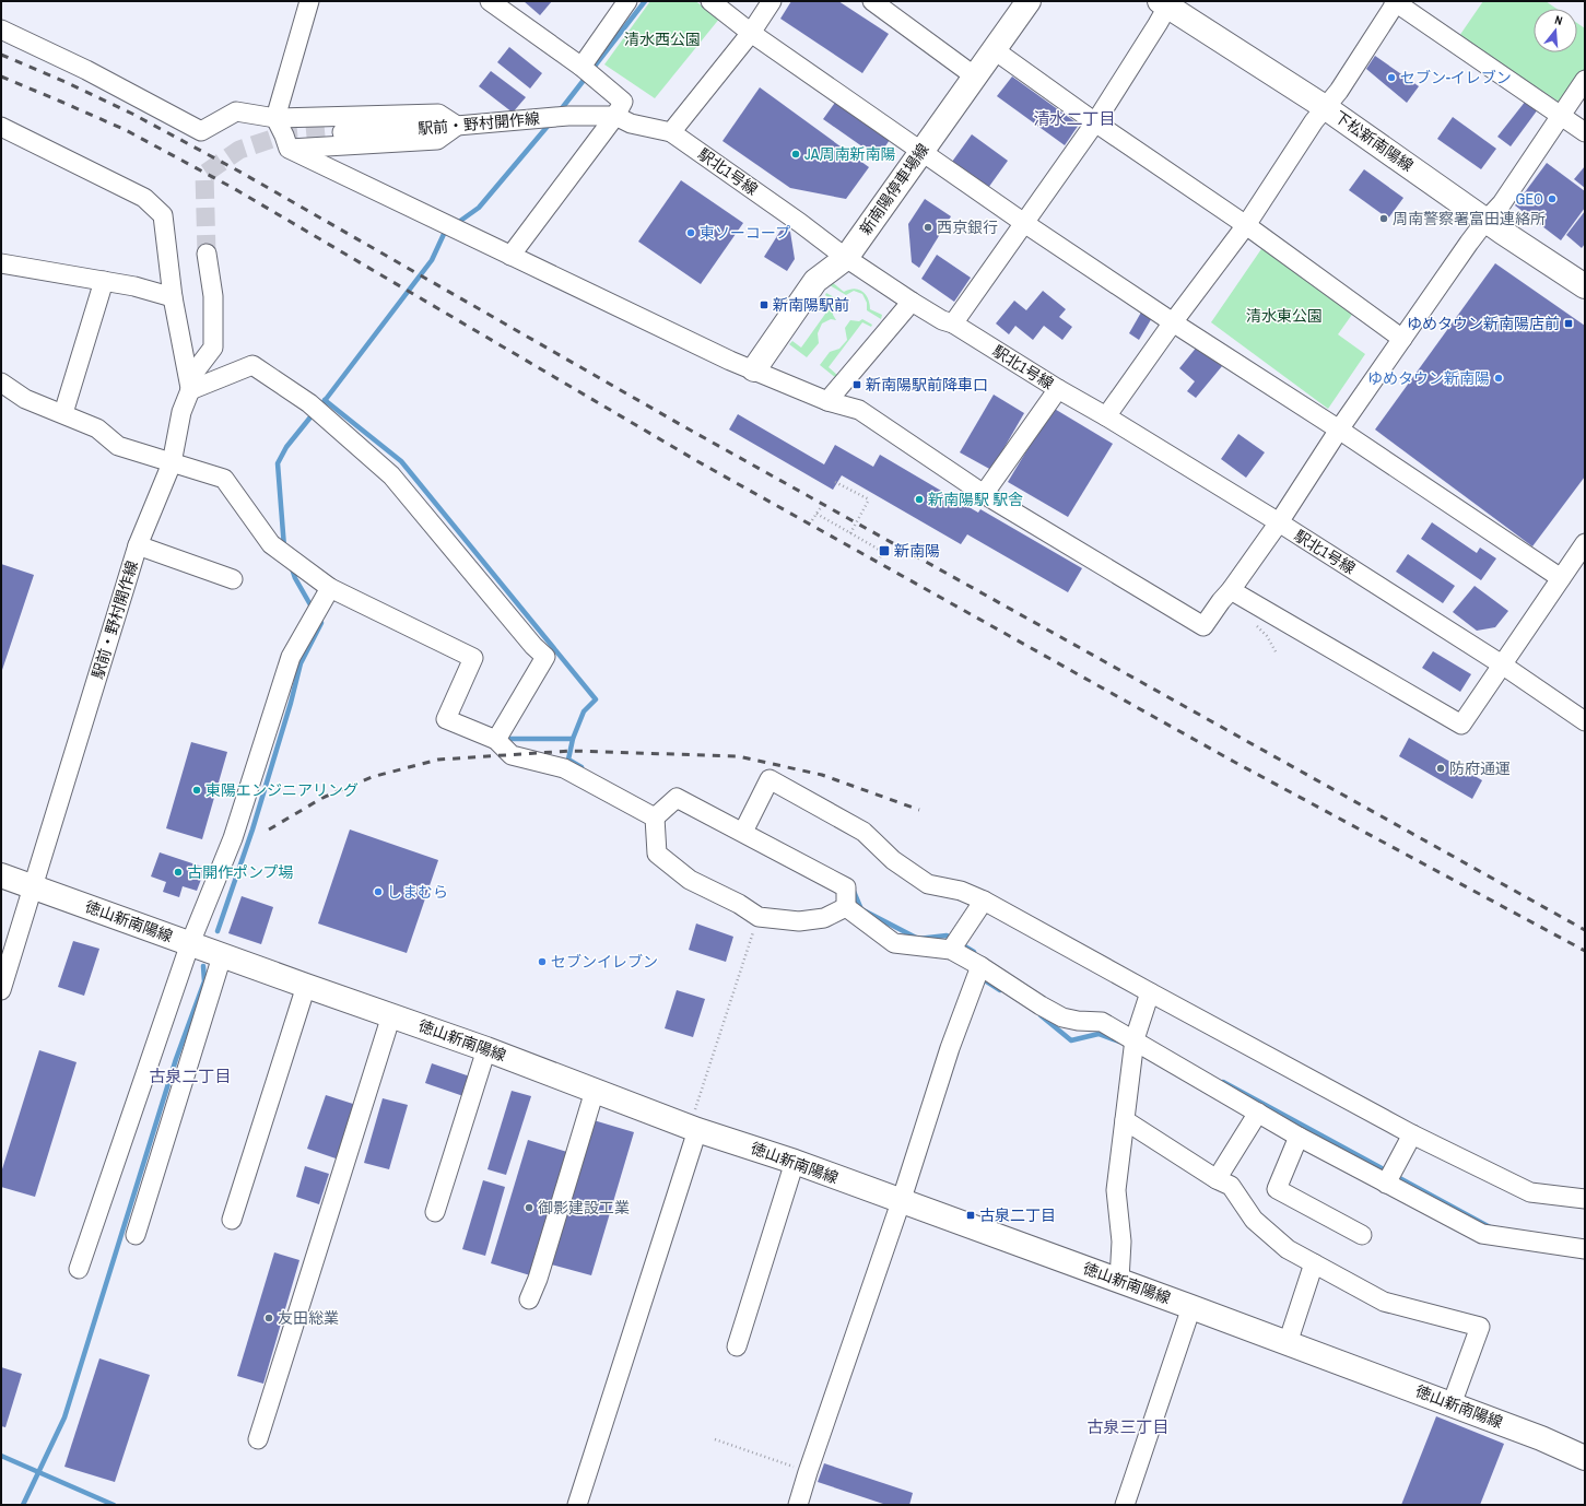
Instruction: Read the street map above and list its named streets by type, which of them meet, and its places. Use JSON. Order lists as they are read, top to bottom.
{
  "streets": {
    "main road": ["下松新南陽線", "新南陽停車場線", "徳山新南陽線"],
    "street": ["駅前・野村開作線", "駅北1号線"]
  },
  "crossings": [
    ["駅前・野村開作線", "駅北1号線"],
    ["駅前・野村開作線", "徳山新南陽線"],
    ["駅北1号線", "新南陽停車場線"]
  ],
  "districts": ["清水二丁目", "古泉二丁目", "古泉三丁目"],
  "parks": ["清水西公園", "清水東公園"],
  "places": {
    "other": [
      "セブン-イレブン",
      "JA周南新南陽",
      "GEO",
      "周南警察署富田連絡所",
      "西京銀行",
      "東ソーコープ",
      "ゆめタウン新南陽",
      "新南陽駅 駅舎",
      "防府通運",
      "東陽エンジニアリング",
      "古開作ポンプ場",
      "しまむら",
      "セブンイレブン",
      "御影建設工業",
      "友田総業"
    ],
    "transit": [
      "新南陽駅前",
      "ゆめタウン新南陽店前",
      "新南陽駅前降車口",
      "新南陽",
      "古泉二丁目"
    ]
  },
  "north": "top"
}
